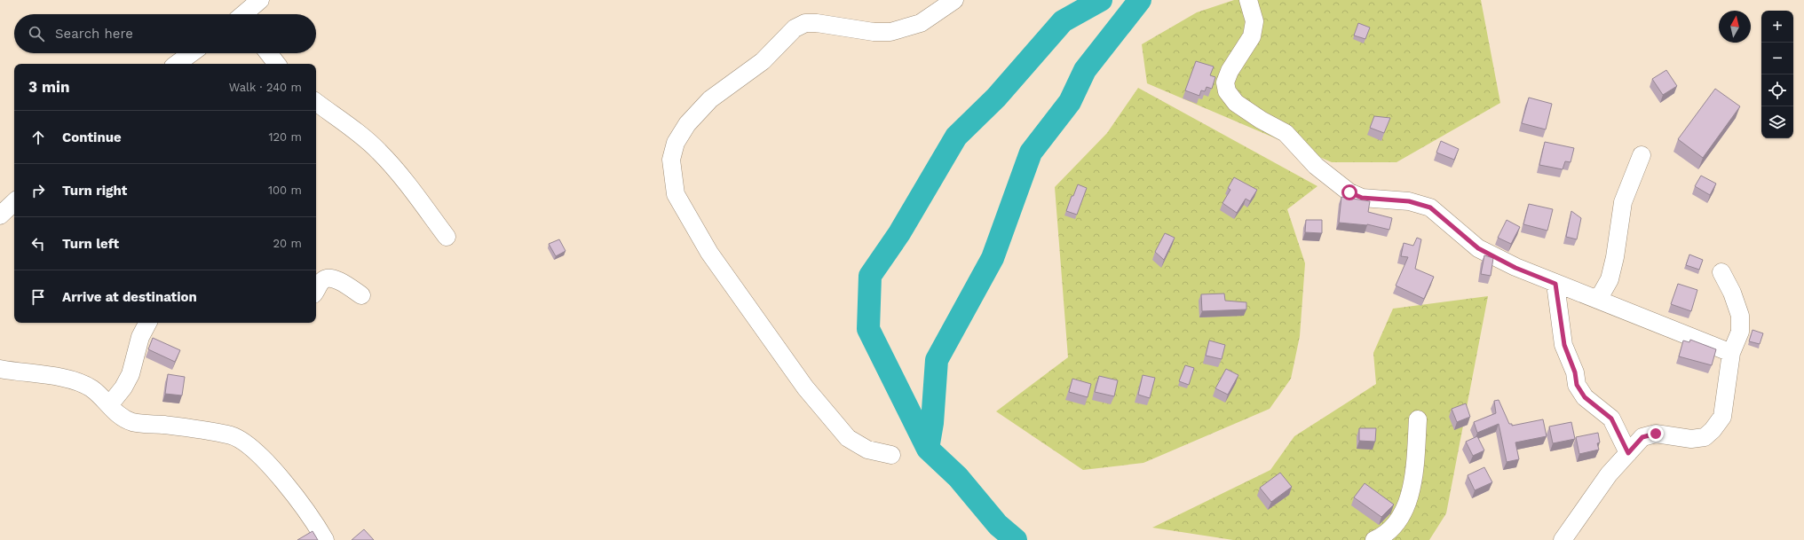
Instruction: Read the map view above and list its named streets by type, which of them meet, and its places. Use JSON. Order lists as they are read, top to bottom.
{
  "north": "top",
  "page": {
    "map_buttons": ["+", "−"],
    "search": "Search here",
    "heading": ["3 min", "Walk · 240 m"],
    "list": [
      ["Continue", "120 m"],
      ["Turn right", "100 m"],
      ["Turn left", "20 m"],
      "Arrive at destination"
    ]
  }
}
